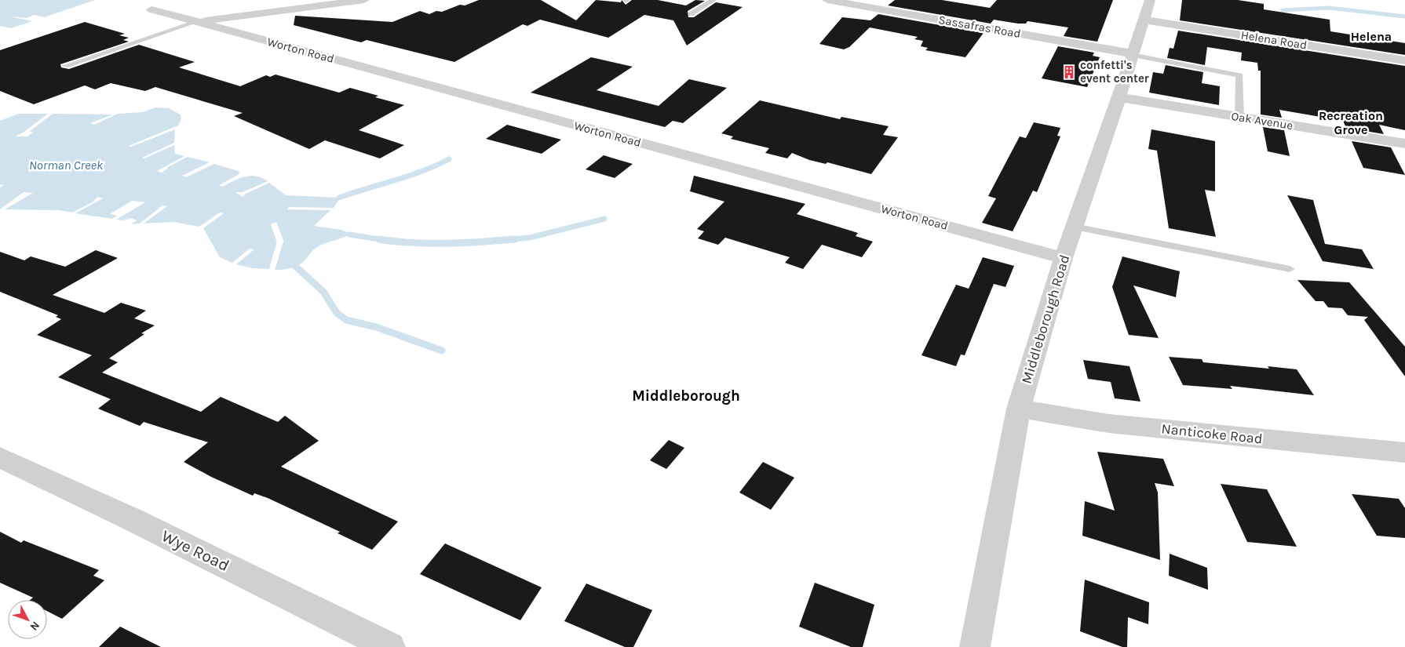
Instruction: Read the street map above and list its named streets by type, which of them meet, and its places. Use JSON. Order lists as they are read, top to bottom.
{
  "streets": {
    "street": [
      "Sassafras Road",
      "Helena Road",
      "Worton Road",
      "Oak Avenue",
      "Middleborough Road",
      "Nanticoke Road",
      "Wye Road"
    ]
  },
  "crossings": [
    ["Sassafras Road", "Middleborough Road"],
    ["Helena Road", "Middleborough Road"],
    ["Worton Road", "Middleborough Road"],
    ["Oak Avenue", "Middleborough Road"],
    ["Middleborough Road", "Nanticoke Road"]
  ],
  "districts": ["Helena", "Recreation Grove", "Middleborough"],
  "water": ["Norman Creek"],
  "places": {
    "building": ["confetti's event center"]
  },
  "north": "bottom right"
}
